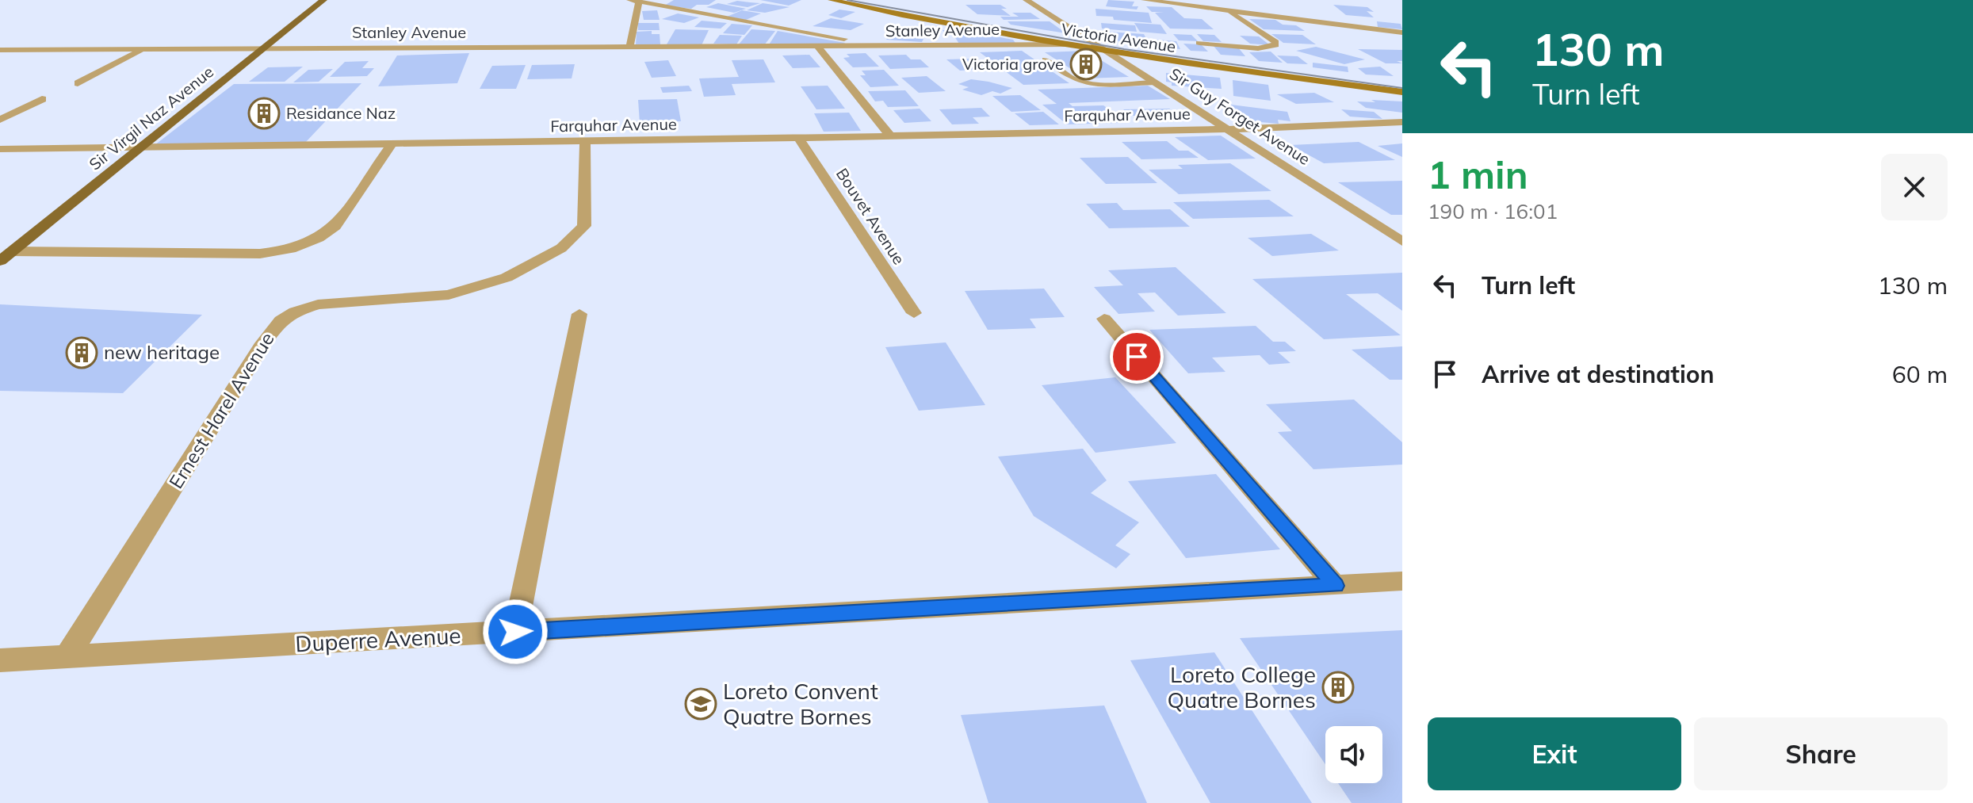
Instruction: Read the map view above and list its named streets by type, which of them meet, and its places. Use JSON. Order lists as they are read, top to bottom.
{
  "streets": {
    "main road": ["Victoria Avenue", "Sir Virgil Naz Avenue"],
    "street": [
      "Stanley Avenue",
      "Farquhar Avenue",
      "Sir Guy Forget Avenue",
      "Bouvet Avenue",
      "Ernest Harel Avenue",
      "Duperre Avenue"
    ]
  },
  "crossings": [
    ["Stanley Avenue", "Victoria Avenue"],
    ["Stanley Avenue", "Sir Virgil Naz Avenue"],
    ["Victoria Avenue", "Sir Guy Forget Avenue"],
    ["Farquhar Avenue", "Sir Guy Forget Avenue"],
    ["Farquhar Avenue", "Sir Virgil Naz Avenue"],
    ["Farquhar Avenue", "Bouvet Avenue"],
    ["Farquhar Avenue", "Ernest Harel Avenue"],
    ["Ernest Harel Avenue", "Duperre Avenue"]
  ],
  "places": {
    "building": [
      "Victoria grove",
      "Residance Naz",
      "new heritage",
      "Loreto College Quatre Bornes"
    ],
    "school or university": ["Loreto Convent Quatre Bornes"]
  },
  "page": {
    "turn": ["130 m", "Turn left"],
    "heading": ["1 min", "190 m · 16:01"],
    "list": [
      {
        "name": "Turn left",
        "value": "130 m"
      },
      {
        "name": "Arrive at destination",
        "value": "60 m"
      }
    ],
    "buttons": ["Exit", "Share"]
  }
}
